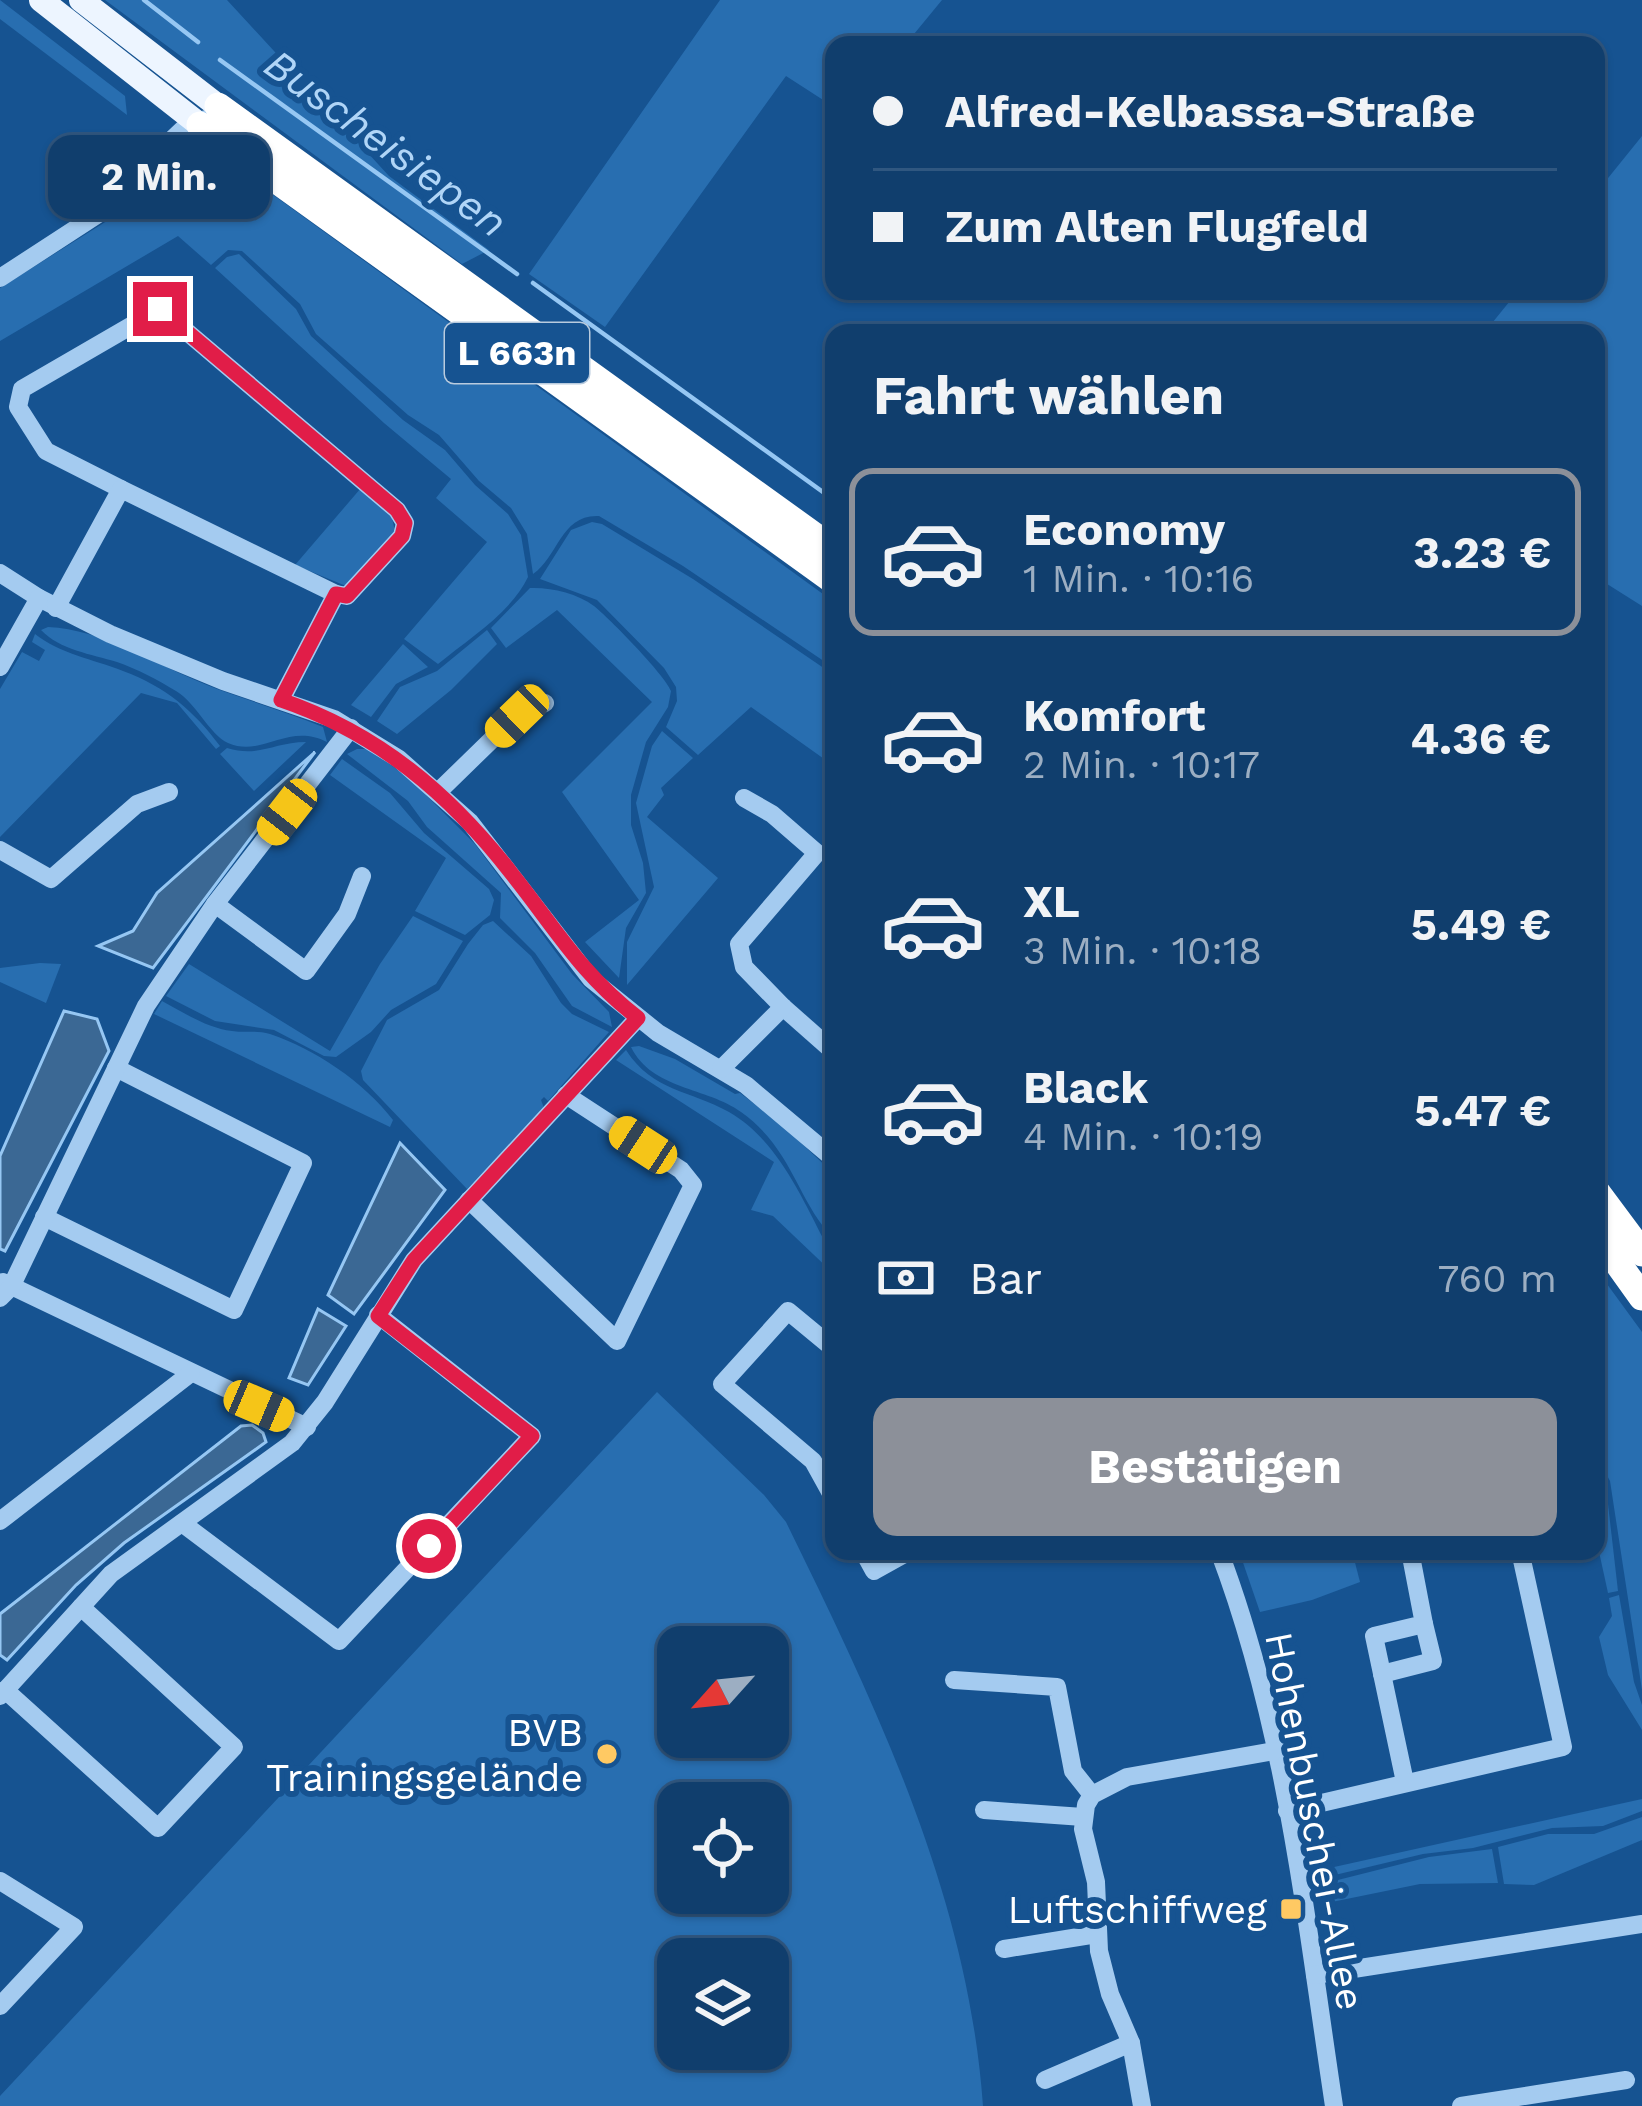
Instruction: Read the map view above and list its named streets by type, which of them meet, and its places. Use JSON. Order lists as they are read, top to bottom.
{
  "streets": {
    "highway": ["L 663n"],
    "street": ["Hohenbuschei-Allee"]
  },
  "water": ["Buscheisiepen"],
  "places": {
    "other": ["BVB Trainingsgelände"],
    "transit": ["Luftschiffweg"]
  },
  "north": "bottom left",
  "page": {
    "banner": ["Alfred-Kelbassa-Straße", "Zum Alten Flugfeld"],
    "bubble": "2 Min.",
    "heading": "Fahrt wählen",
    "list": [
      {
        "name": "Economy",
        "note": "1 Min. · 10:16",
        "value": "3.23 €"
      },
      {
        "name": "Komfort",
        "note": "2 Min. · 10:17",
        "value": "4.36 €"
      },
      {
        "name": "XL",
        "note": "3 Min. · 10:18",
        "value": "5.49 €"
      },
      {
        "name": "Black",
        "note": "4 Min. · 10:19",
        "value": "5.47 €"
      }
    ],
    "pay": ["Bar", "760 m"],
    "buttons": "Bestätigen"
  }
}
